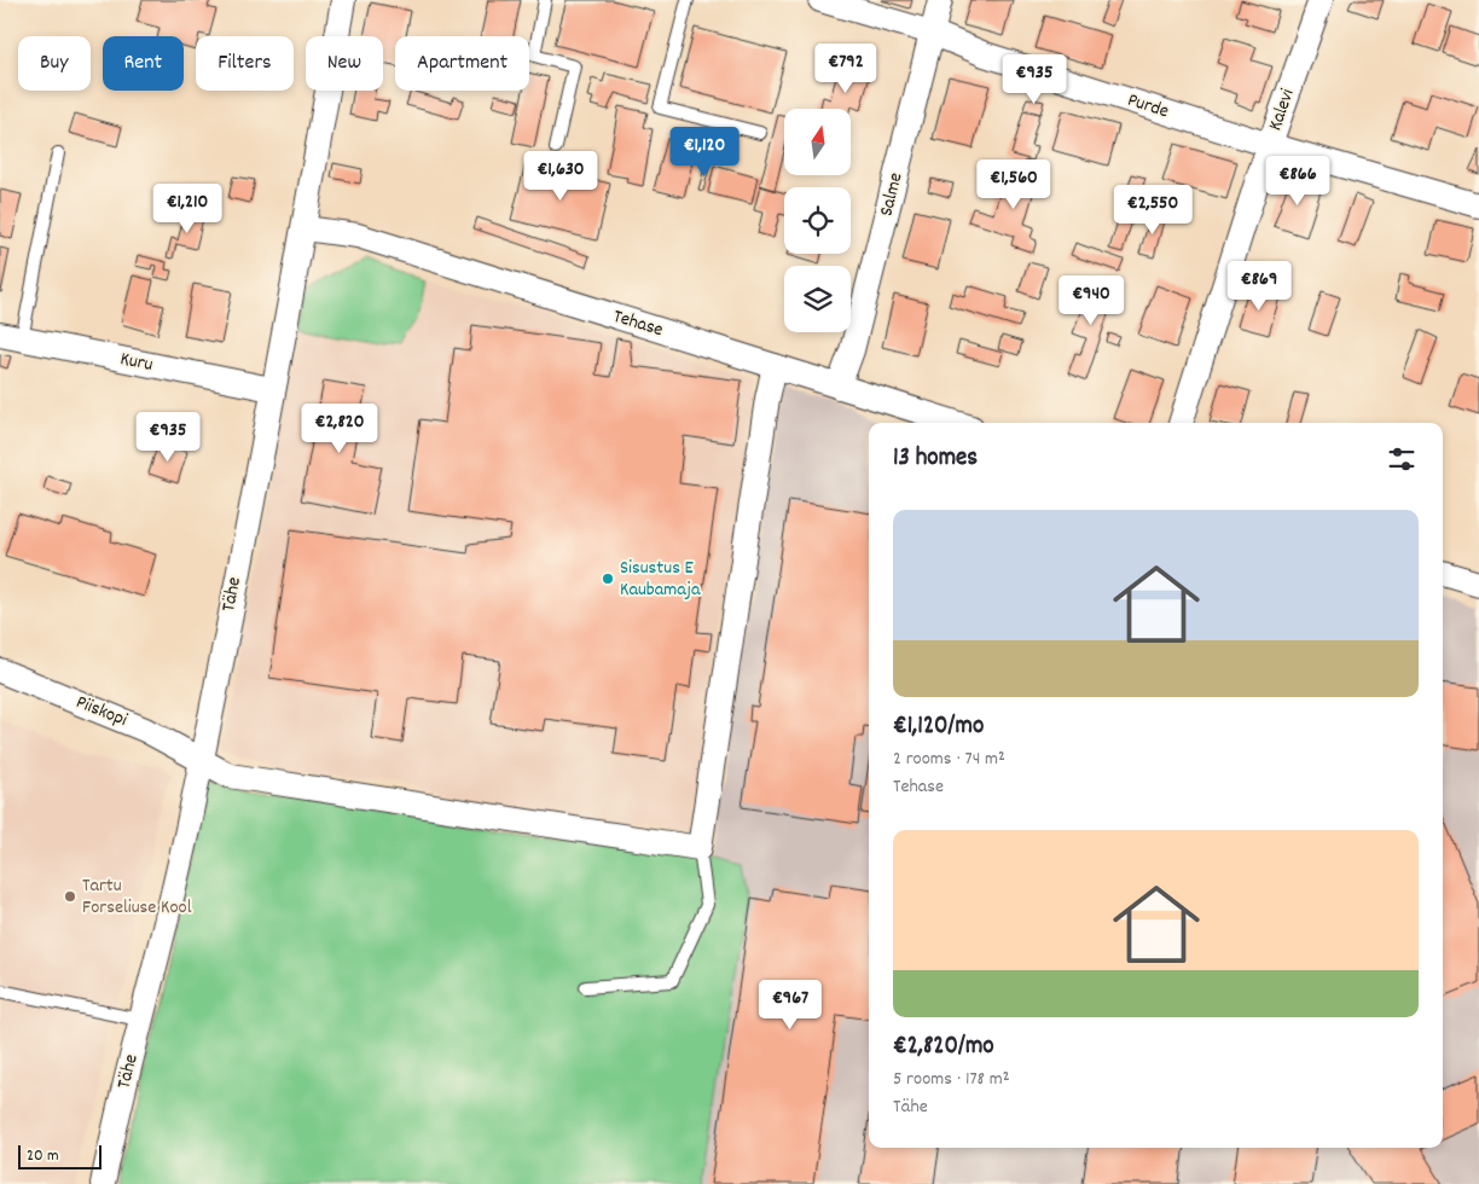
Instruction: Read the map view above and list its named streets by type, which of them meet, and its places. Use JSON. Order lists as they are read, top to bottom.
{
  "streets": {
    "street": [
      "Purde",
      "Kalevi",
      "Salme",
      "Tehase",
      "Kuru",
      "Tähe",
      "Piiskopi"
    ]
  },
  "crossings": [
    ["Purde", "Kalevi"],
    ["Purde", "Salme"],
    ["Salme", "Tehase"],
    ["Tehase", "Tähe"],
    ["Kuru", "Tähe"],
    ["Tähe", "Piiskopi"]
  ],
  "places": ["Sisustus E Kaubamaja", "Tartu Forseliuse Kool"],
  "scale_bar": "20 m",
  "north": "top",
  "page": {
    "chip": [
      "Buy",
      "Rent",
      "Filters",
      "New",
      "Apartment"
    ],
    "price": [
      "€792",
      "€935",
      "€1,120",
      "€1,630",
      "€866",
      "€1,560",
      "€1,210",
      "€2,550",
      "€869",
      "€940",
      "€2,820",
      "€935",
      "€967"
    ],
    "heading": "13 homes",
    "list": [
      {
        "name": "€1,120/mo",
        "note": "2 rooms · 74 m² · Tehase"
      },
      {
        "name": "€2,820/mo",
        "note": "5 rooms · 178 m² · Tähe"
      }
    ],
    "scale": "20 m"
  }
}
